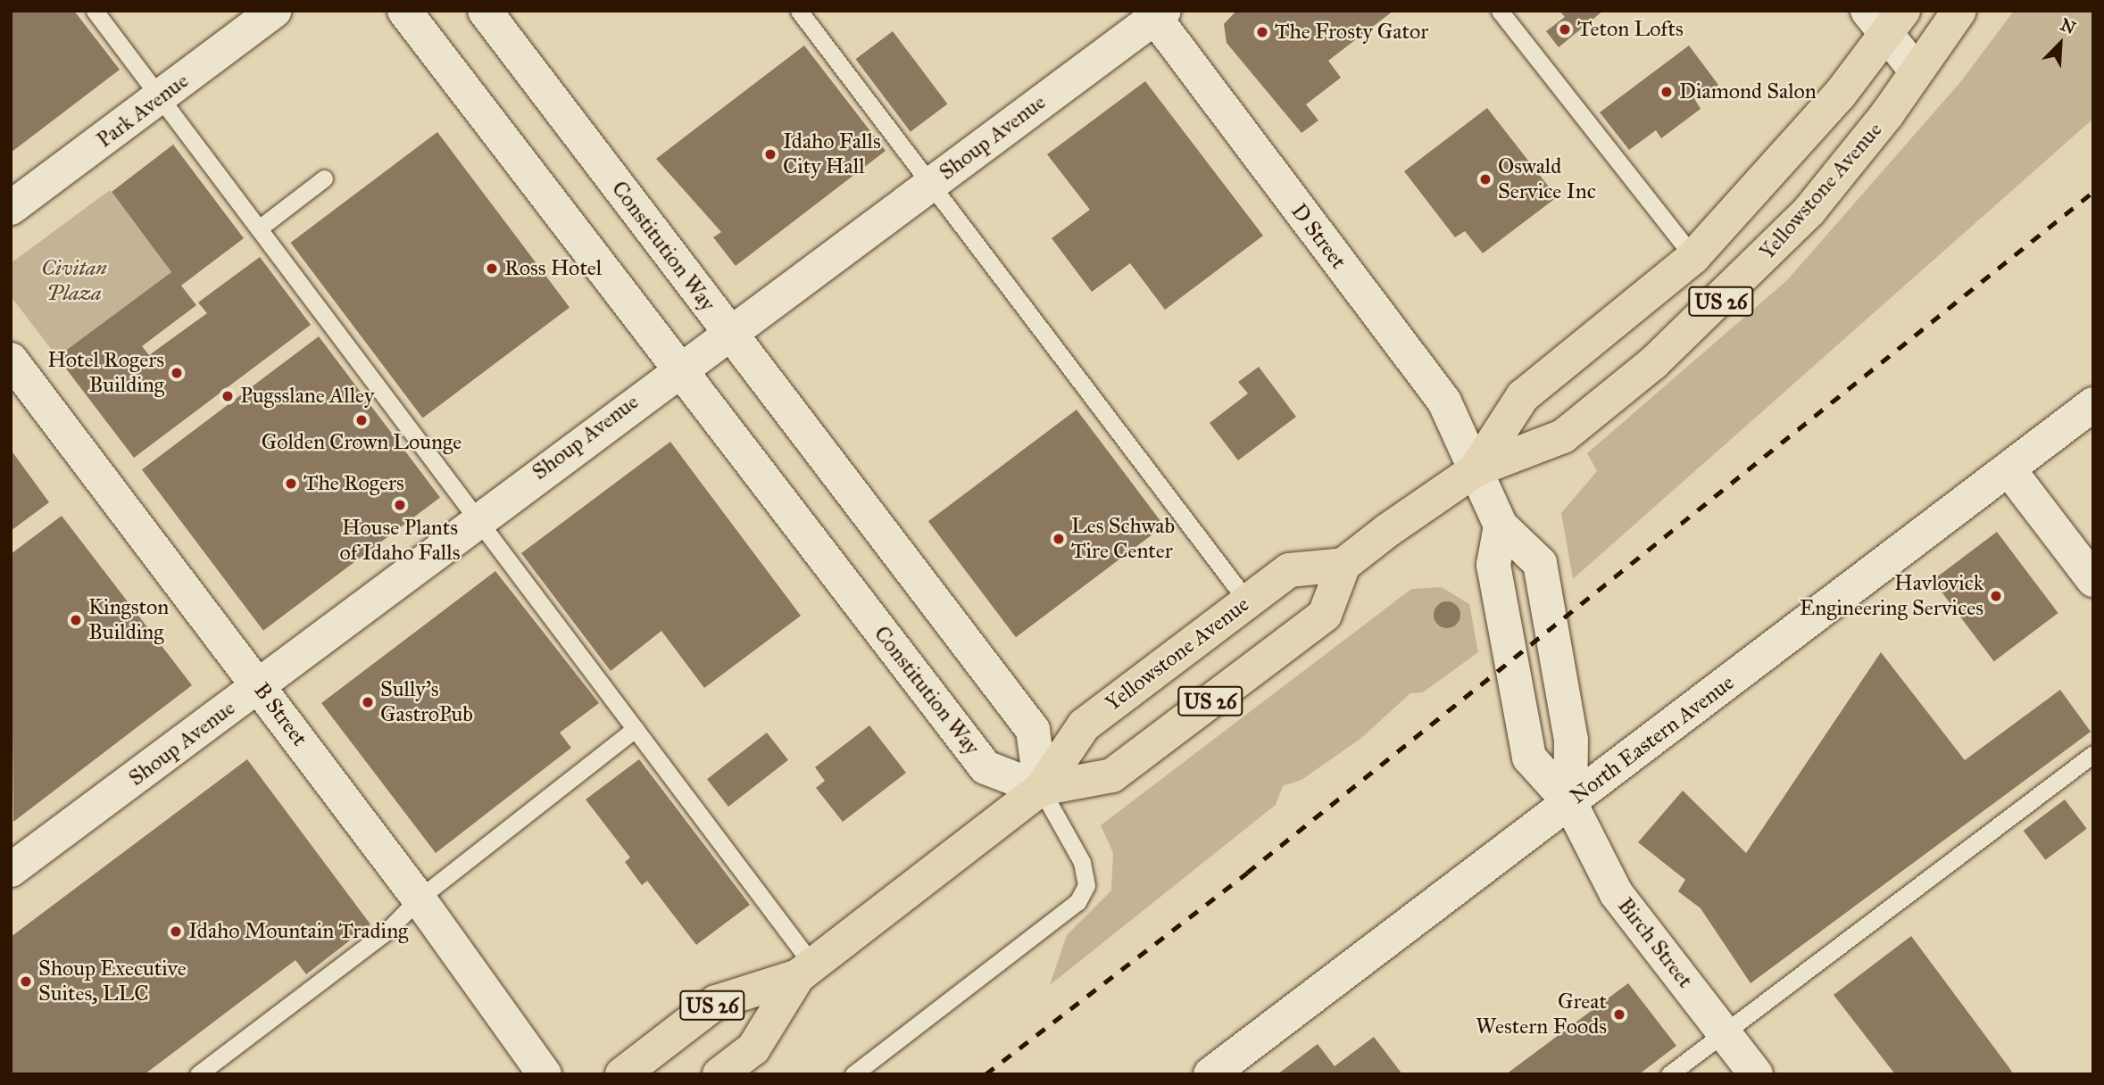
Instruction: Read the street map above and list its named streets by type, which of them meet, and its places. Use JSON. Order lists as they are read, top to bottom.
{
  "streets": {
    "highway": ["Yellowstone Avenue", "US 26"],
    "street": [
      "Park Avenue",
      "Shoup Avenue",
      "D Street",
      "Constitution Way",
      "B Street",
      "North Eastern Avenue",
      "Birch Street"
    ]
  },
  "crossings": [
    ["Shoup Avenue", "D Street"],
    ["Shoup Avenue", "Constitution Way"],
    ["Shoup Avenue", "B Street"],
    ["Yellowstone Avenue", "D Street"],
    ["Yellowstone Avenue", "Constitution Way"],
    ["Yellowstone Avenue", "Birch Street"],
    ["D Street", "Birch Street"],
    ["North Eastern Avenue", "Birch Street"]
  ],
  "parks": ["Civitan Plaza"],
  "places": [
    "Teton Lofts",
    "The Frosty Gator",
    "Diamond Salon",
    "Idaho Falls City Hall",
    "Oswald Service Inc",
    "Ross Hotel",
    "Hotel Rogers Building",
    "Pugsslane Alley",
    "Golden Crown Lounge",
    "The Rogers",
    "House Plants of Idaho Falls",
    "Les Schwab Tire Center",
    "Havlovick Engineering Services",
    "Kingston Building",
    "Sully's GastroPub",
    "Idaho Mountain Trading",
    "Shoup Executive Suites, LLC",
    "Great Western Foods"
  ],
  "north": "top right"
}
